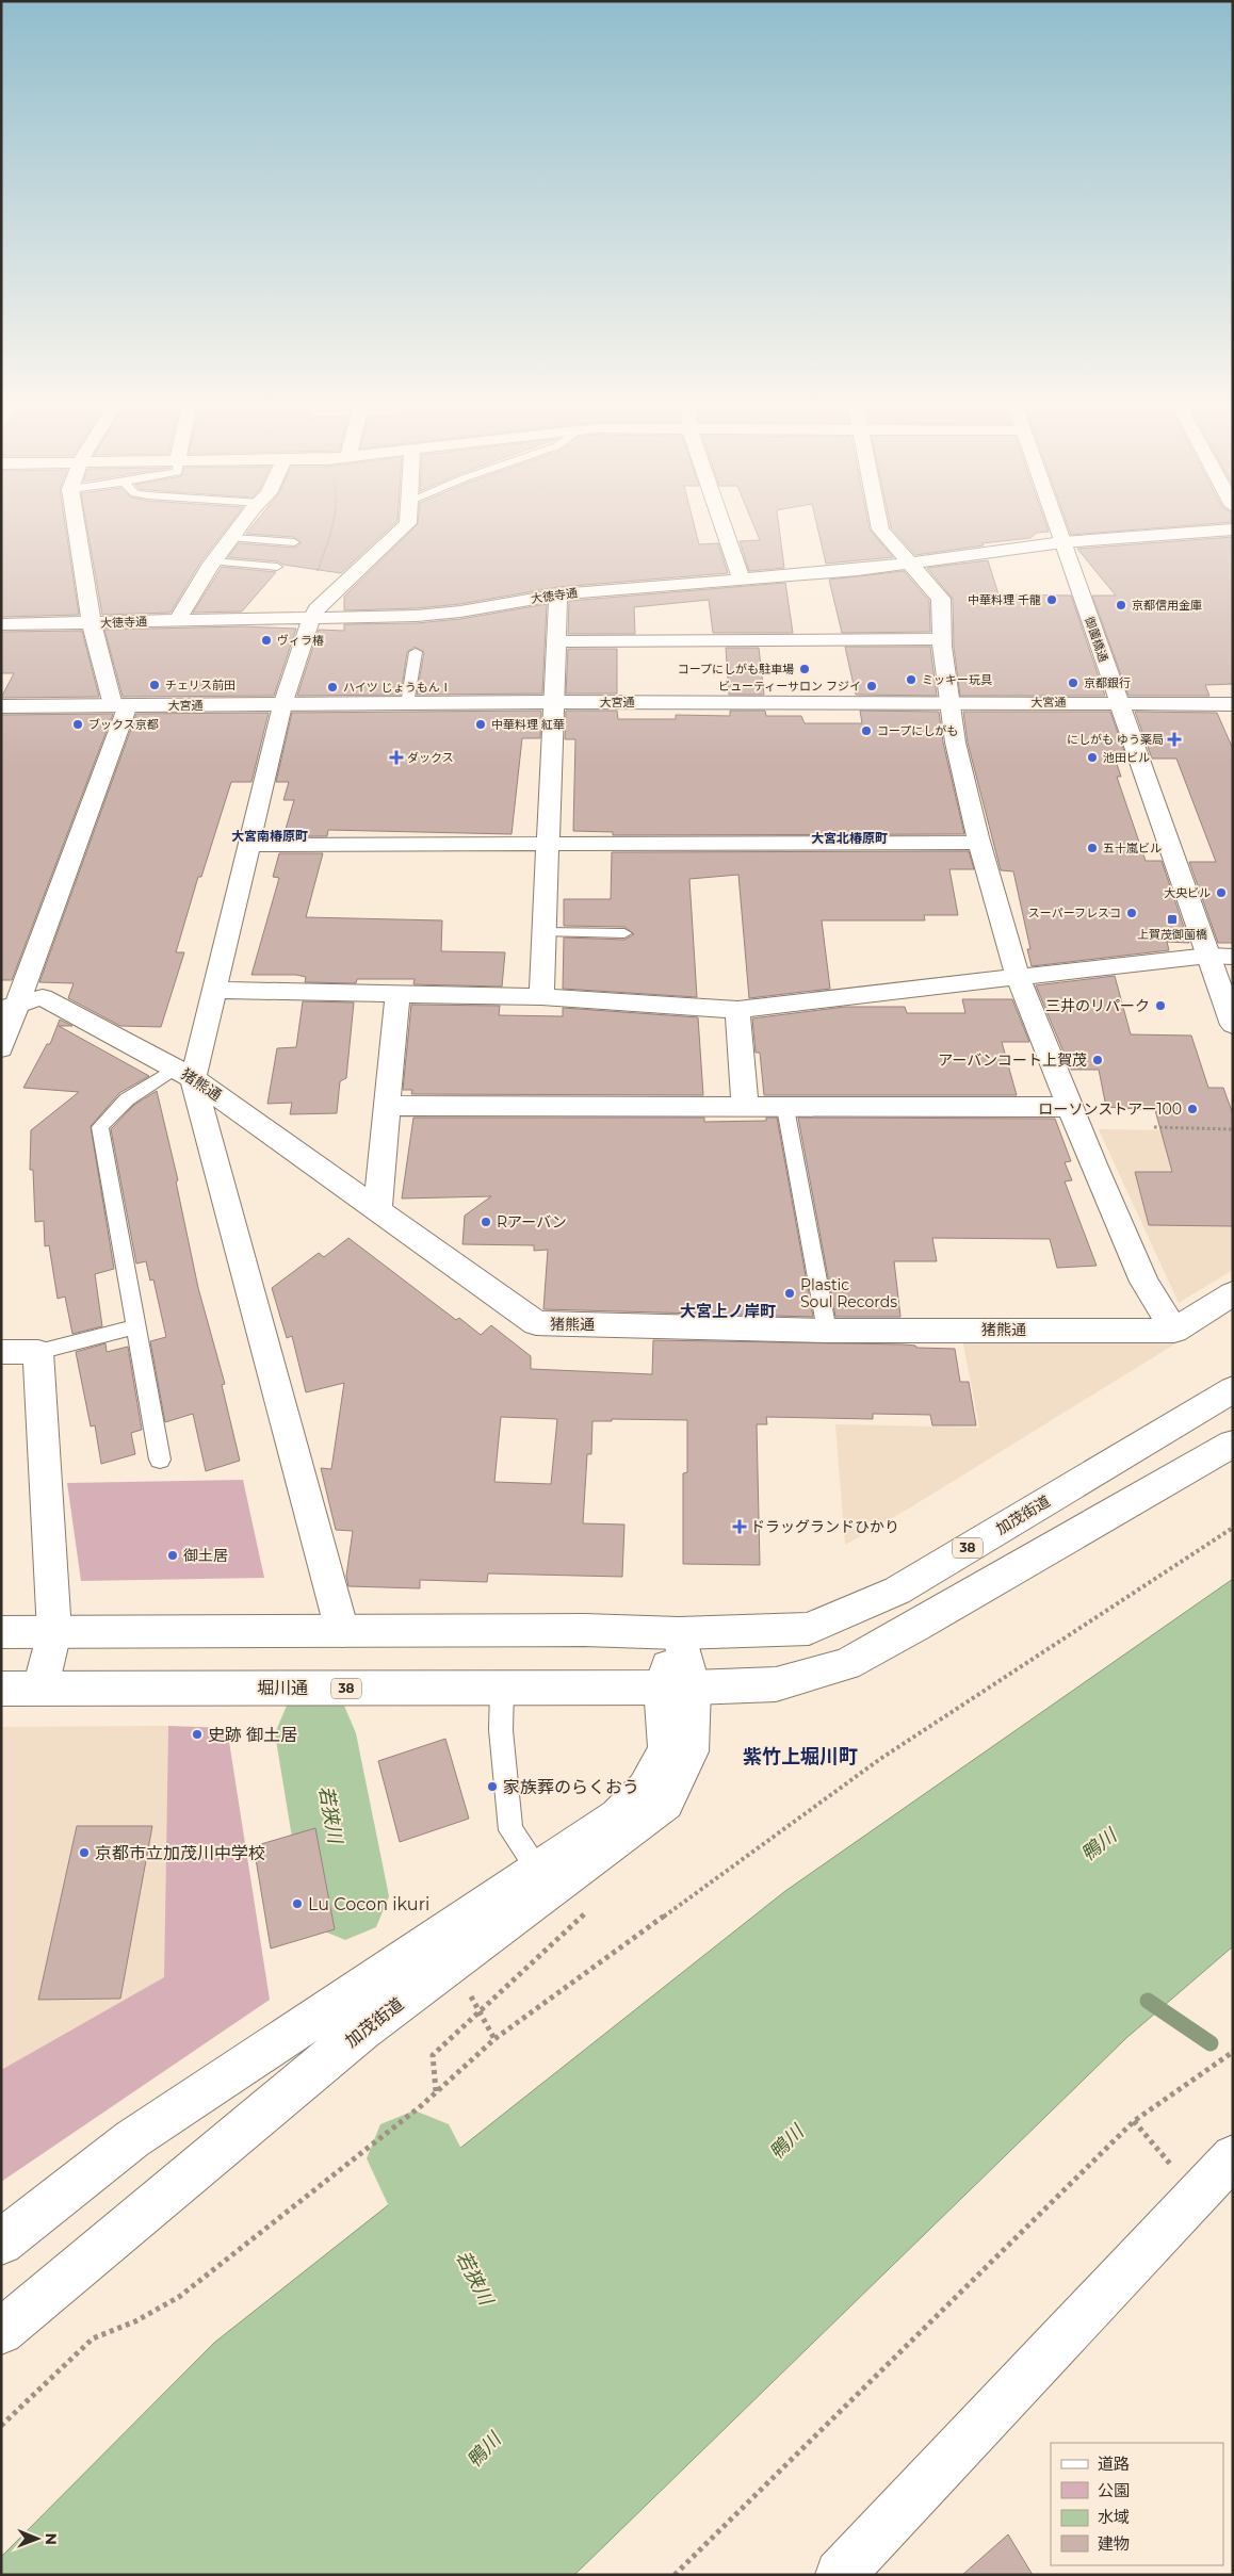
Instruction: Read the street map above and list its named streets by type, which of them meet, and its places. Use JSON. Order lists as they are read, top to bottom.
{
  "streets": {
    "street": [
      "大徳寺通",
      "御薗橋通",
      "大宮通",
      "猪熊通",
      "加茂街道",
      "38",
      "堀川通"
    ]
  },
  "crossings": [
    ["大徳寺通", "御薗橋通"],
    ["御薗橋通", "大宮通"],
    ["加茂街道", "38"],
    ["加茂街道", "堀川通"],
    ["38", "堀川通"]
  ],
  "districts": [
    "大宮南椿原町",
    "大宮北椿原町",
    "大宮上ノ岸町",
    "紫竹上堀川町"
  ],
  "water": ["若狭川", "鴨川"],
  "places": {
    "other": [
      "中華料理 千龍",
      "京都信用金庫",
      "ヴィラ椿",
      "コープにしがも駐車場",
      "ミッキー玩具",
      "京都銀行",
      "チェリス前田",
      "ビューティーサロン フジイ",
      "ハイツ じょうもんⅠ",
      "ブックス京都",
      "中華料理 紅華",
      "コープにしがも",
      "池田ビル",
      "五十嵐ビル",
      "大央ビル",
      "スーパーフレスコ",
      "三井のリパーク",
      "アーバンコート上賀茂",
      "ローソンストアー100",
      "Rアーバン",
      "Plastic Soul Records",
      "御土居",
      "史跡 御土居",
      "家族葬のらくおう",
      "京都市立加茂川中学校",
      "Lu Cocon ikuri"
    ],
    "health": ["にしがも ゆう薬局", "ダックス", "ドラッグランドひかり"],
    "transit": ["上賀茂御薗橋"]
  },
  "legend": [
    "道路",
    "公園",
    "水域",
    "建物"
  ],
  "north": "right"
}
